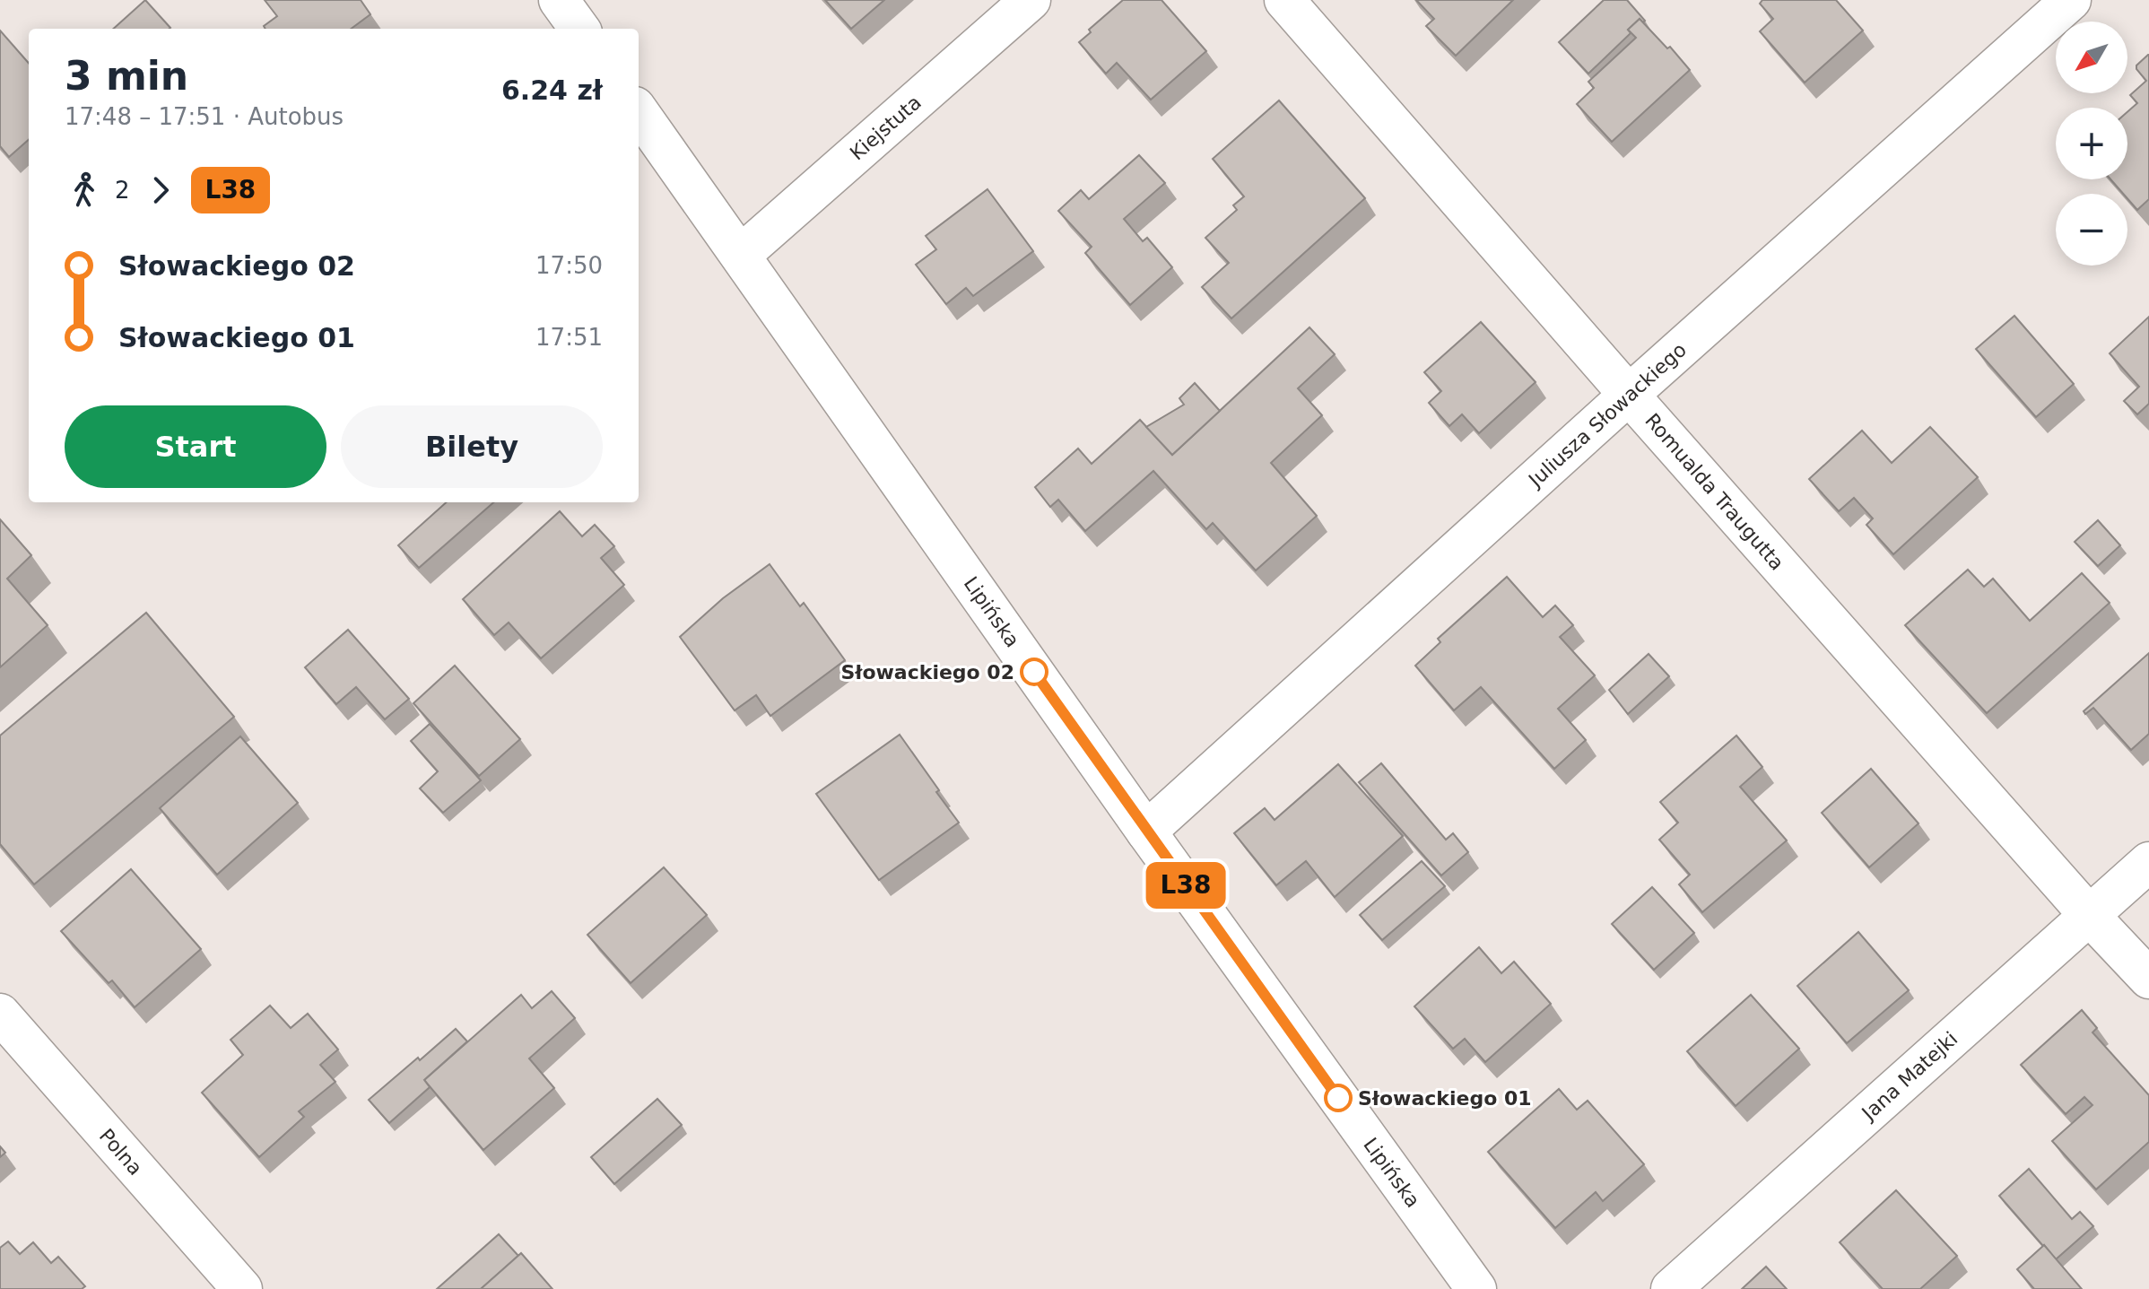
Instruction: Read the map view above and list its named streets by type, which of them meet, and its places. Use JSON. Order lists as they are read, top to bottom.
{
  "streets": {
    "street": [
      "Kiejstuta",
      "Juliusza Słowackiego",
      "Romualda Traugutta",
      "Lipińska",
      "Jana Matejki",
      "Polna"
    ]
  },
  "crossings": [
    ["Kiejstuta", "Lipińska"],
    ["Juliusza Słowackiego", "Romualda Traugutta"],
    ["Juliusza Słowackiego", "Lipińska"],
    ["Romualda Traugutta", "Jana Matejki"]
  ],
  "places": ["Słowackiego 02", "Słowackiego 01"],
  "lines": ["bus line L38"],
  "north": "bottom left",
  "page": {
    "on_map": "L38",
    "map_buttons": ["+", "−"],
    "heading": ["3 min", "17:48 – 17:51 · Autobus", "6.24 zł"],
    "legs": ["2", "L38"],
    "list": [
      {
        "name": "Słowackiego 02",
        "value": "17:50"
      },
      {
        "name": "Słowackiego 01",
        "value": "17:51"
      }
    ],
    "buttons": ["Start", "Bilety"]
  }
}
